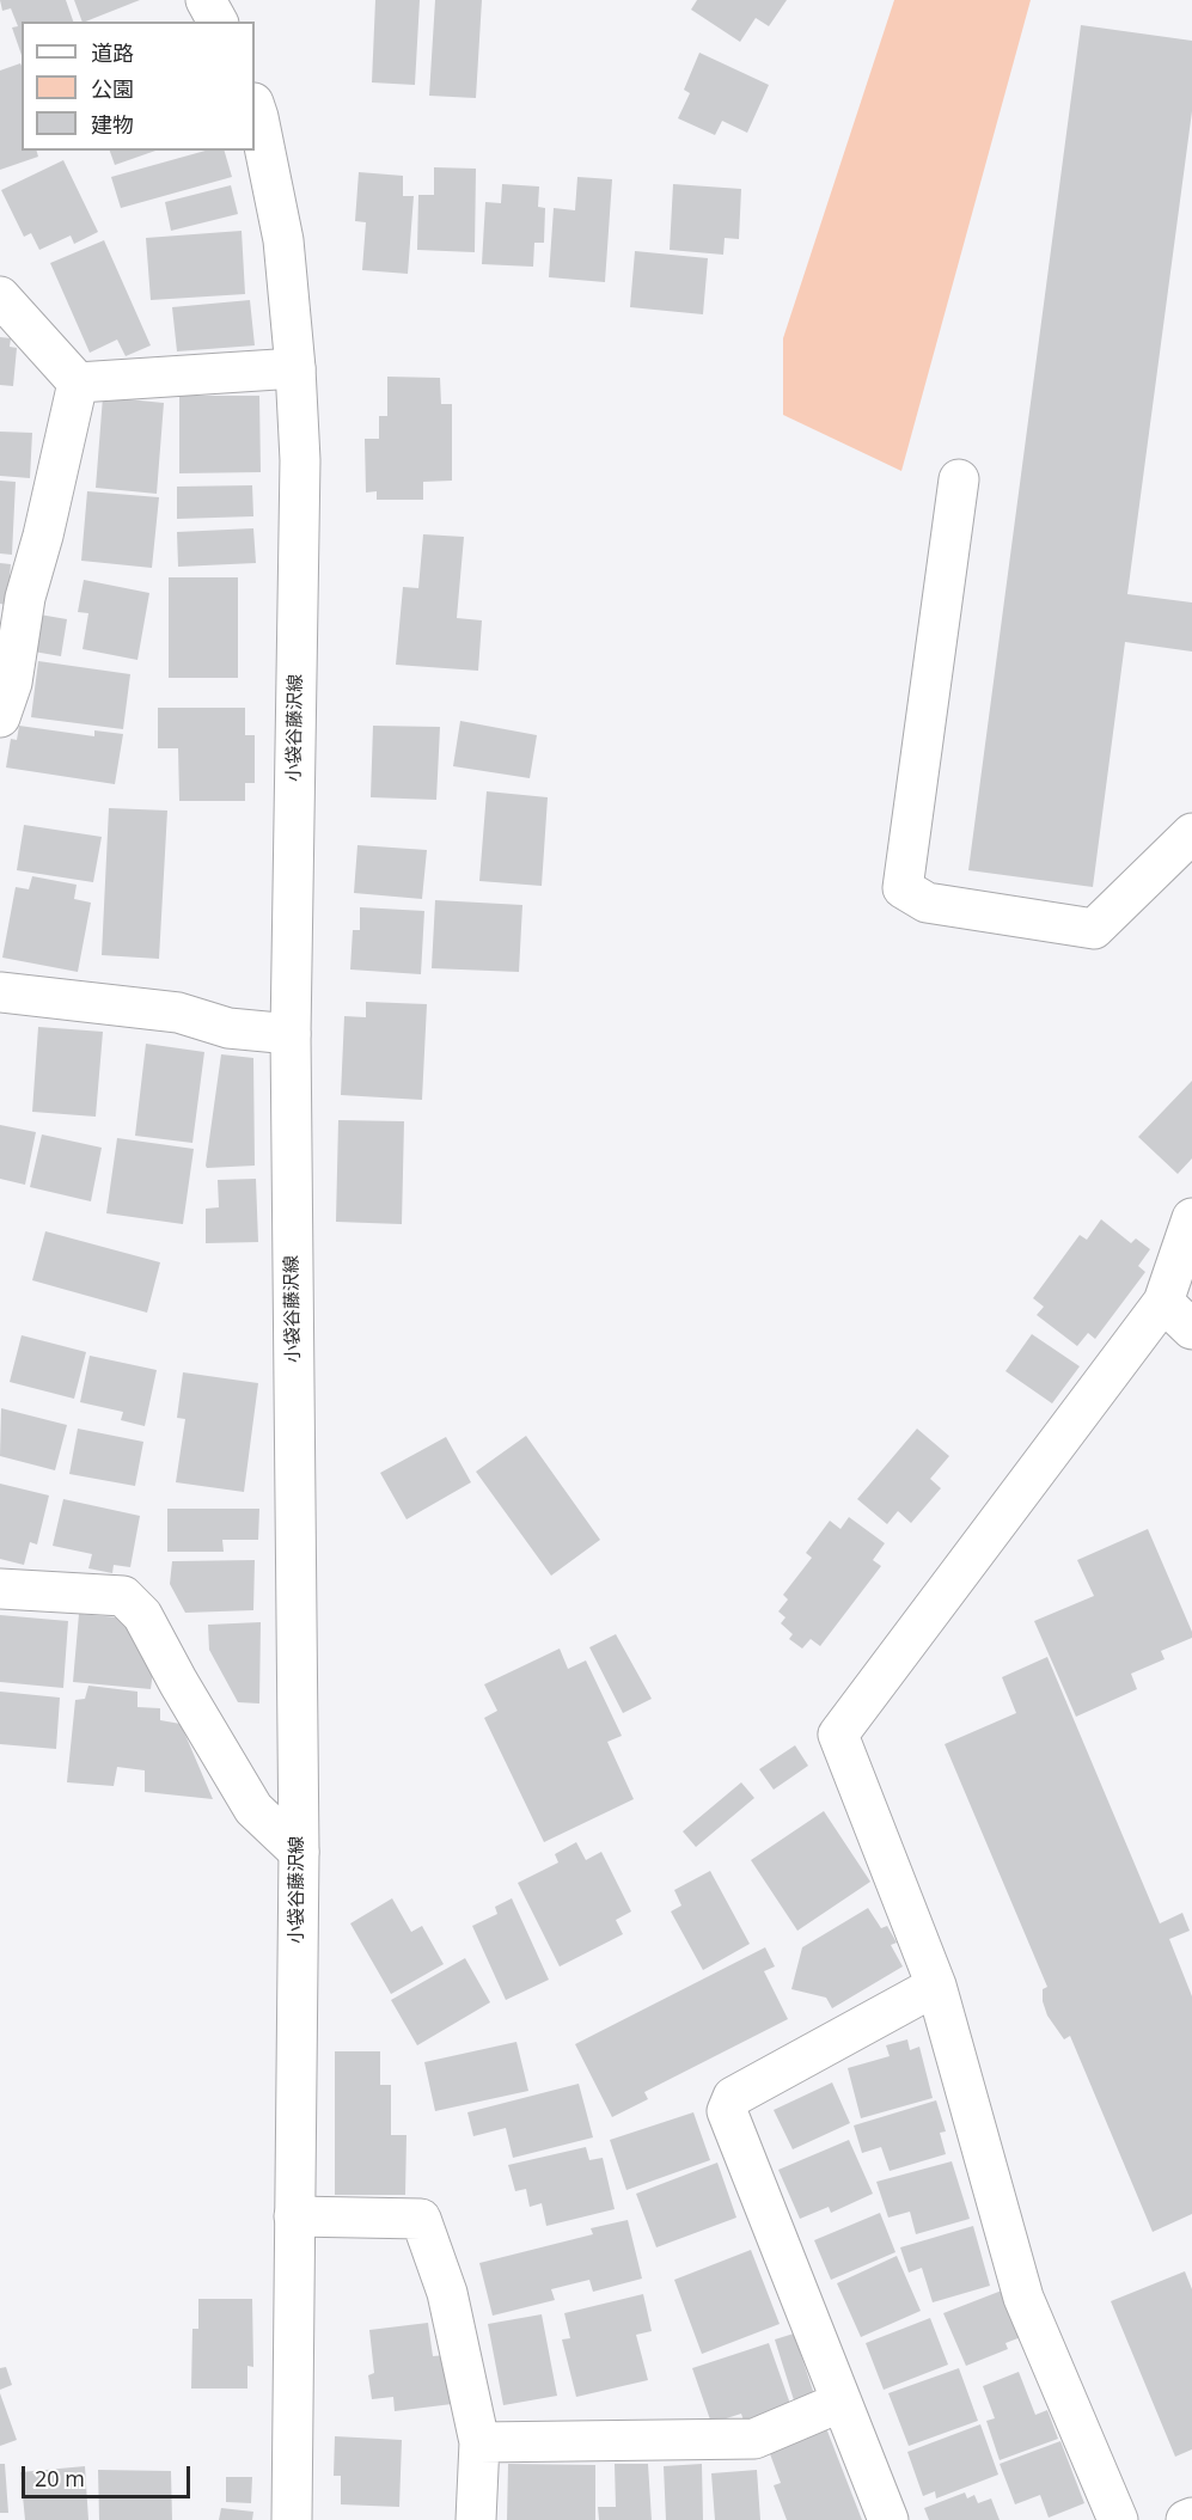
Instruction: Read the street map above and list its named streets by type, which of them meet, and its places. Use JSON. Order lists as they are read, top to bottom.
{
  "streets": {
    "street": ["小袋谷藤沢線"]
  },
  "legend": ["道路", "公園", "建物"],
  "scale_bar": "20 m"
}
